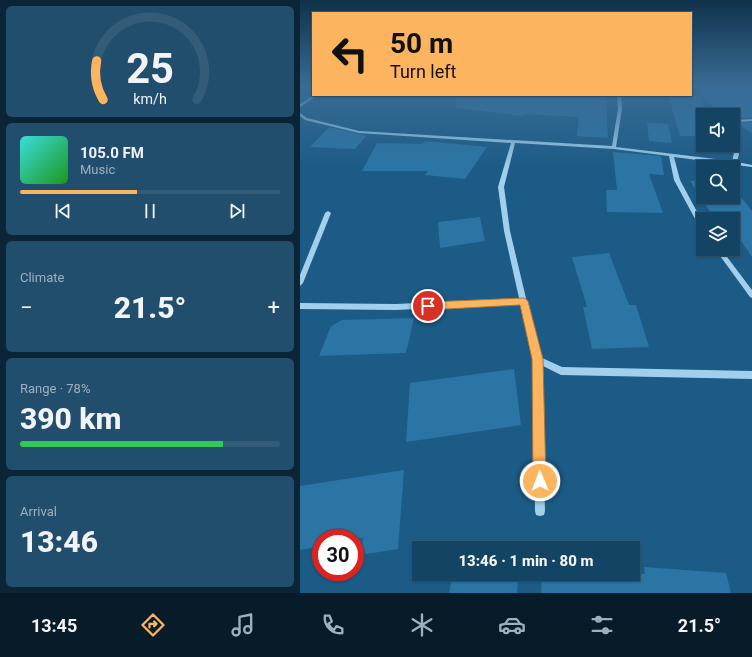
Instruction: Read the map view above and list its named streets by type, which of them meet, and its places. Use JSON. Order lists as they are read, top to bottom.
{
  "page": {
    "turn": ["50 m", "Turn left"],
    "song": ["105.0 FM", "Music"],
    "tile": [
      "Climate",
      ["Range · 78%", "390 km"],
      ["Arrival", "13:46"]
    ],
    "heat": ["−", "21.5°", "+"],
    "limit": "30",
    "trip": "13:46 · 1 min · 80 m",
    "tabs": ["13:45", "21.5°"],
    "gauge": ["25", "km/h"]
  }
}
